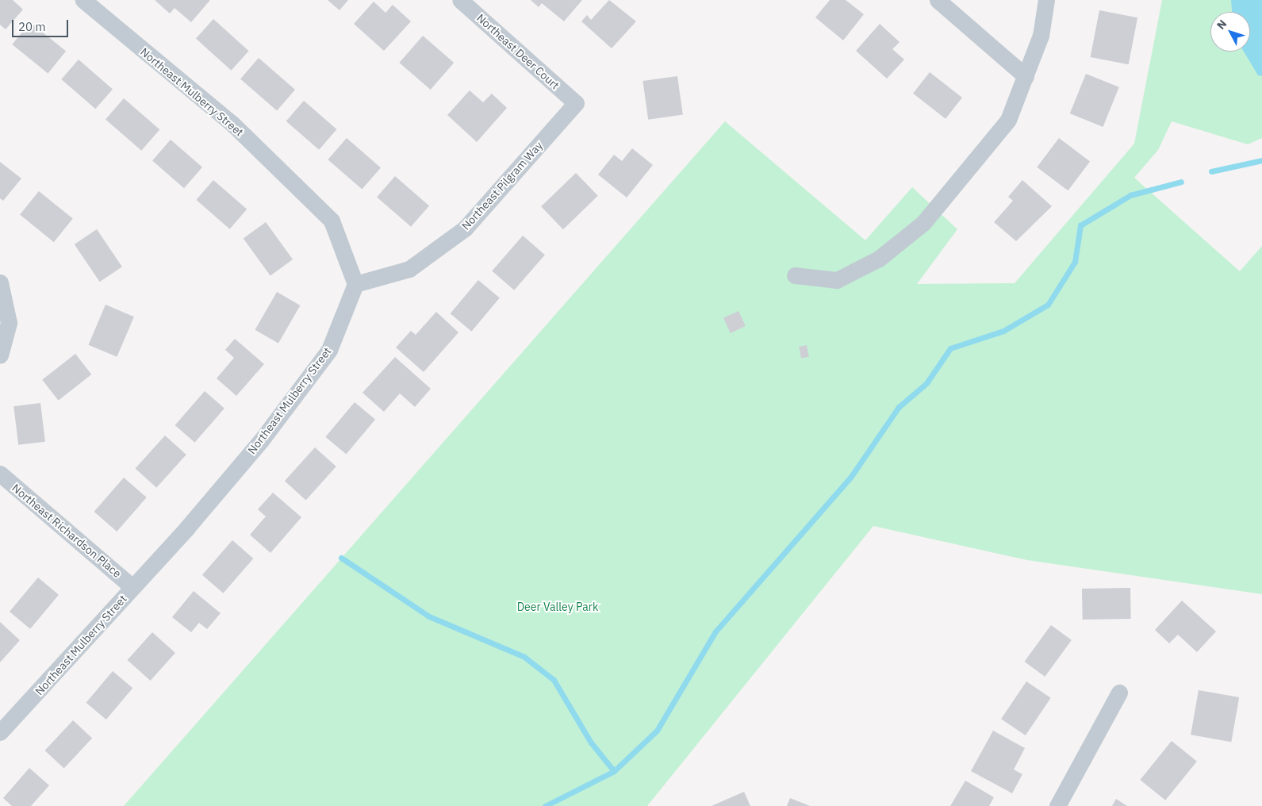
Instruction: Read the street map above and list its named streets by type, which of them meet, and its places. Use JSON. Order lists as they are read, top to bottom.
{
  "streets": {
    "street": [
      "Northeast Deer Court",
      "Northeast Mulberry Street",
      "Northeast Pilgram Way",
      "Northeast Richardson Place"
    ]
  },
  "crossings": [
    ["Northeast Deer Court", "Northeast Pilgram Way"],
    ["Northeast Mulberry Street", "Northeast Pilgram Way"],
    ["Northeast Mulberry Street", "Northeast Richardson Place"]
  ],
  "parks": ["Deer Valley Park"],
  "scale_bar": "20 m",
  "north": "top left"
}
